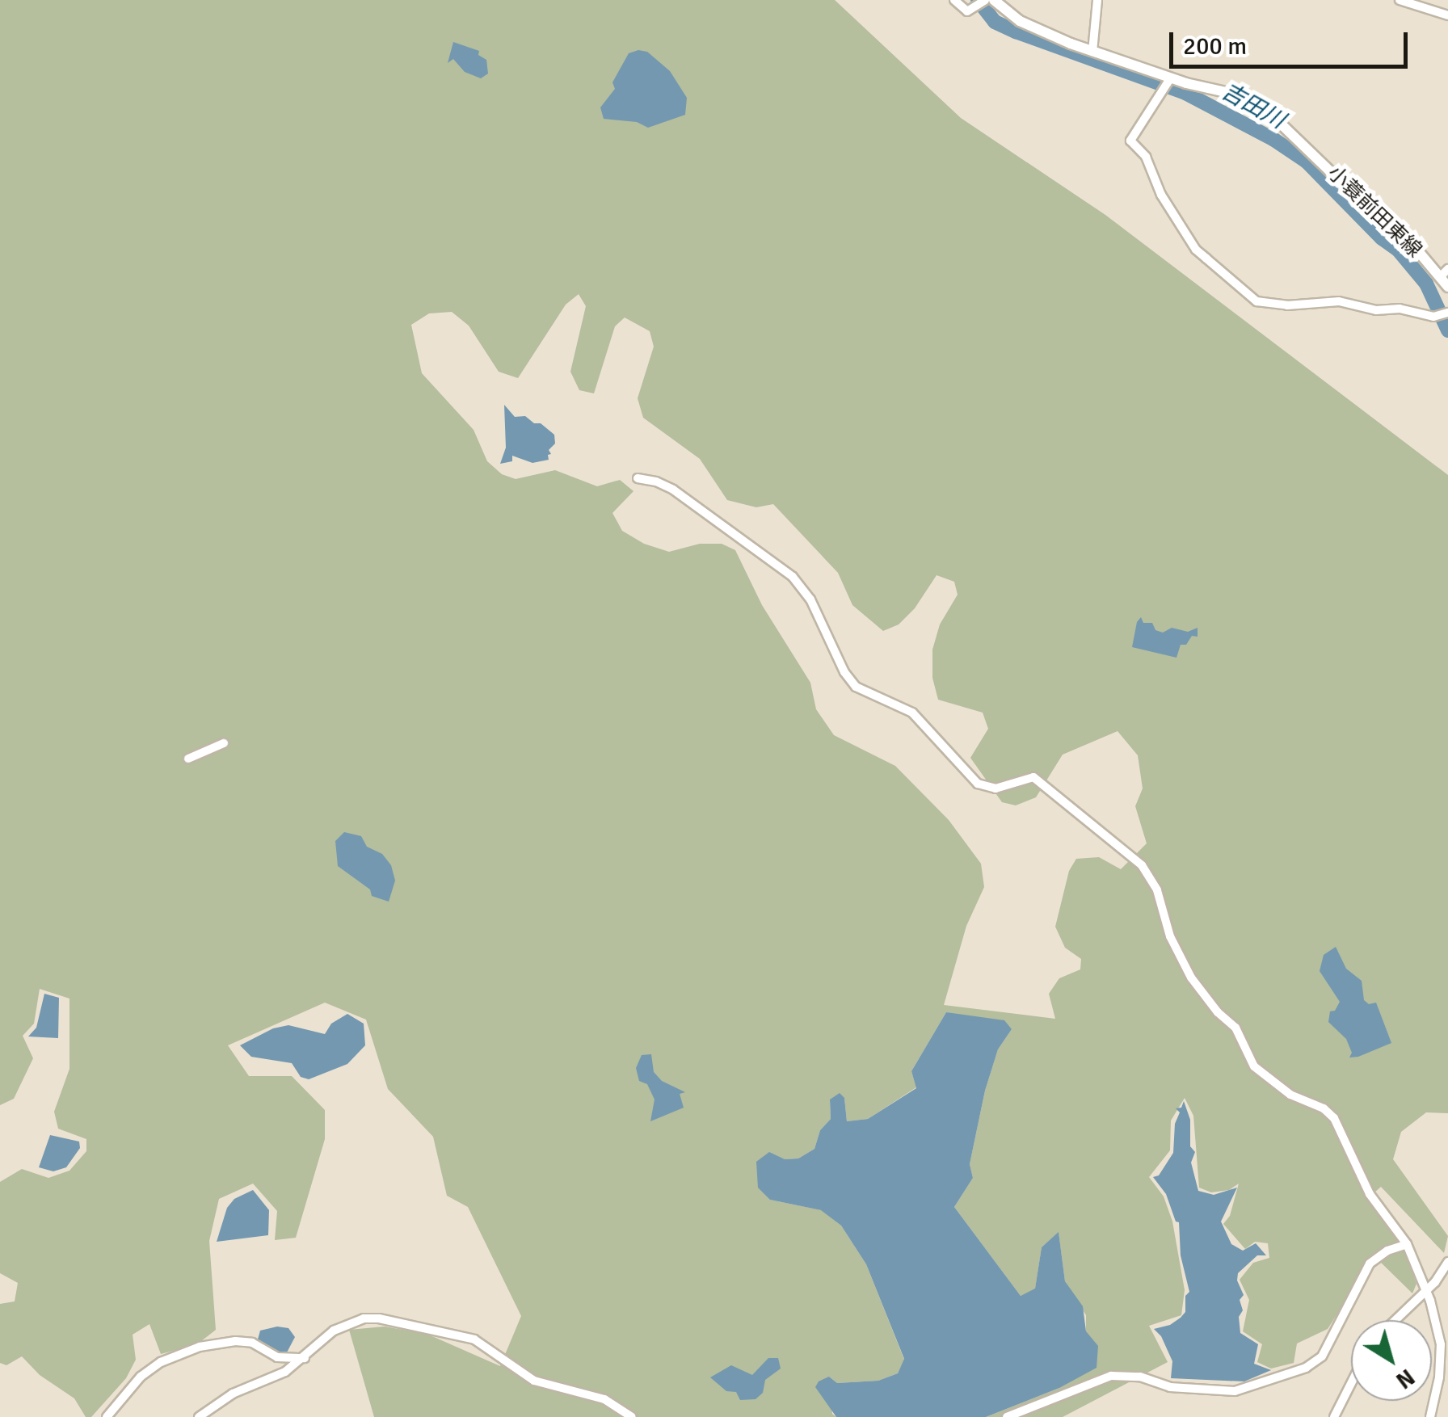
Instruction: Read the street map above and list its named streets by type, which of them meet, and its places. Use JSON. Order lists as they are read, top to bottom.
{
  "streets": {
    "main road": ["小蓑前田東線"]
  },
  "water": ["吉田川"],
  "scale_bar": "200 m",
  "north": "bottom right"
}
